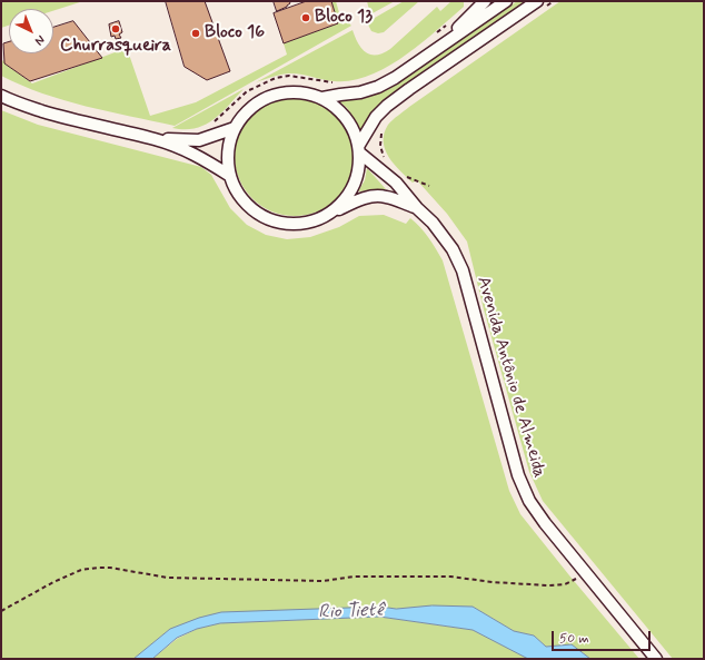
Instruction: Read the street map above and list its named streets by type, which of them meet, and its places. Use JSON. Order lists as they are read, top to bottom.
{
  "streets": {
    "street": ["Avenida Antônio de Almeida"]
  },
  "water": ["Rio Tietê"],
  "places": ["Bloco 13", "Churrasqueira", "Bloco 16"],
  "scale_bar": "50 m",
  "north": "bottom right"
}
